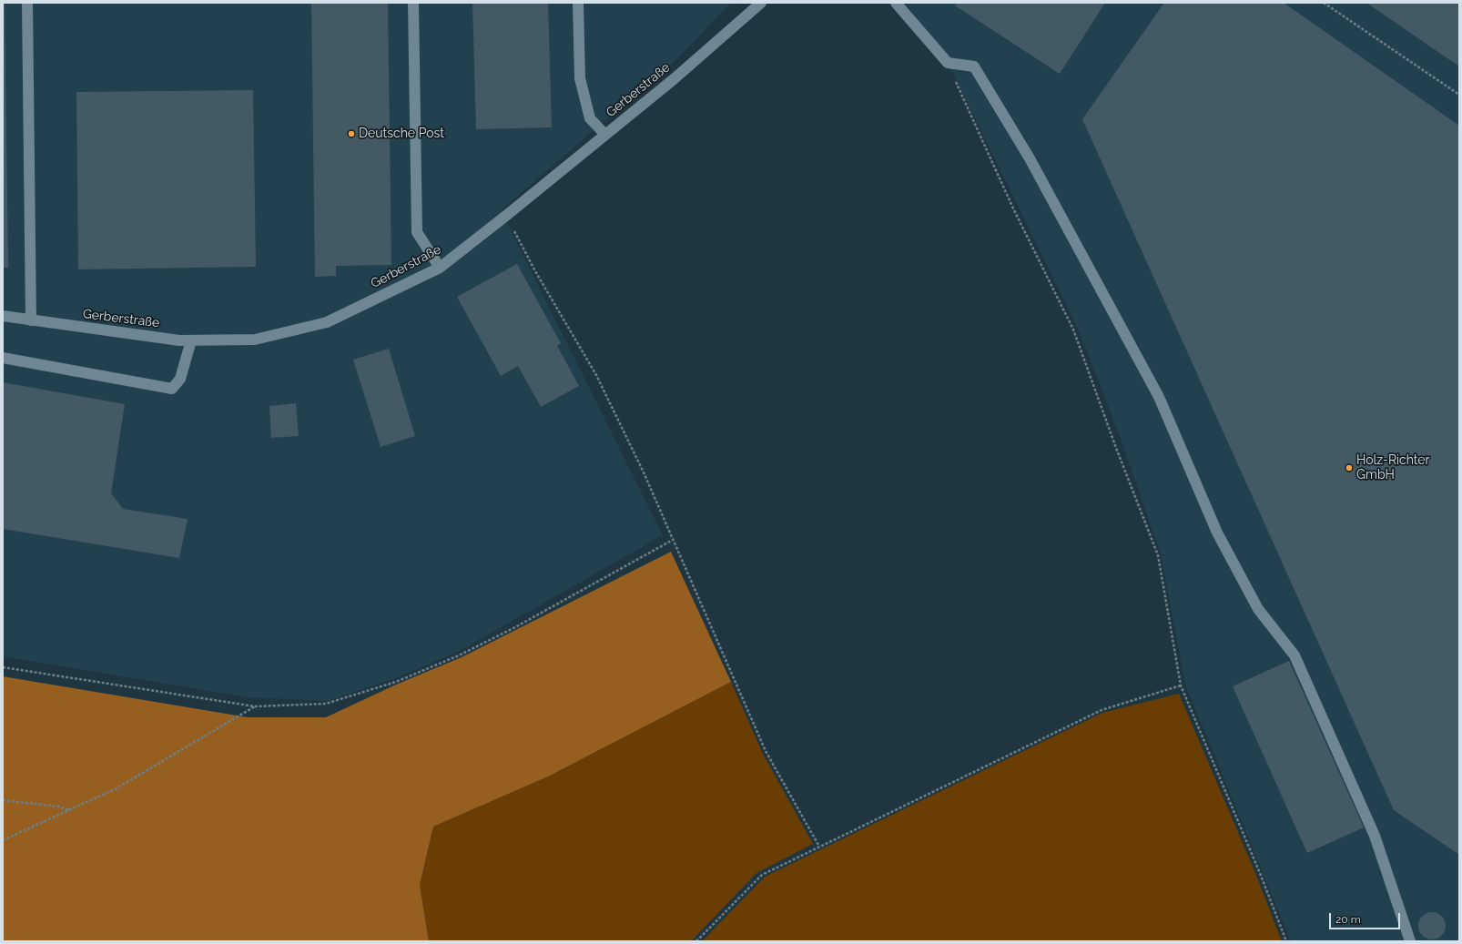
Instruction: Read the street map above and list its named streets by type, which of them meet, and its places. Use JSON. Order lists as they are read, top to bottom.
{
  "streets": {
    "street": ["Gerberstraße"]
  },
  "places": ["Deutsche Post", "Holz-Richter GmbH"],
  "scale_bar": "20 m"
}
